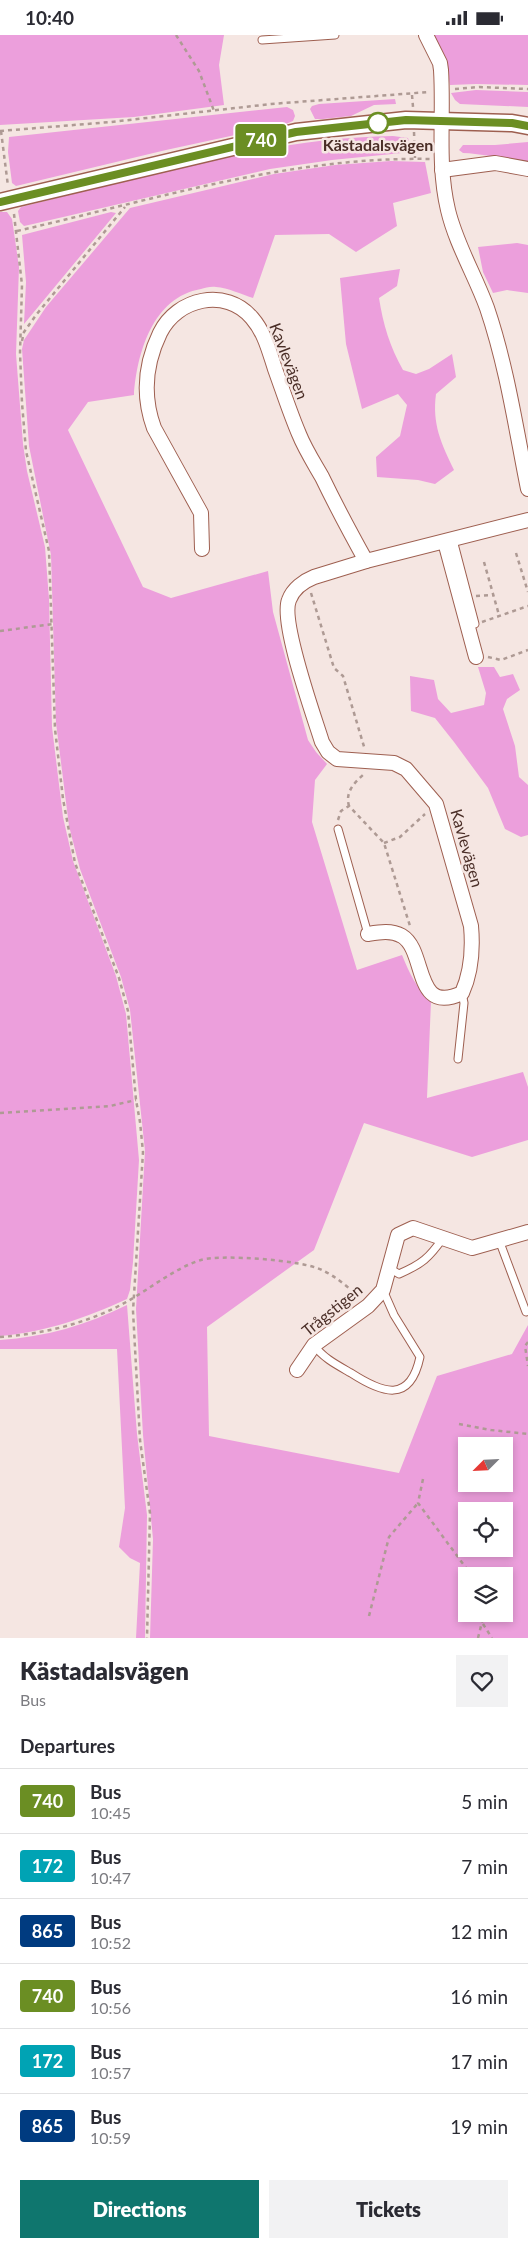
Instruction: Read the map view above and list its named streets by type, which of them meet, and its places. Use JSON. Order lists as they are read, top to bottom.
{
  "streets": {
    "street": ["Kavlevägen", "Trågstigen"]
  },
  "places": ["Kästadalsvägen"],
  "lines": ["bus line 740"],
  "north": "bottom left",
  "page": {
    "status": "10:40",
    "on_map": "740",
    "heading": [
      ["Kästadalsvägen", "Bus"],
      "Departures"
    ],
    "list": [
      {
        "mark": "740",
        "name": "Bus",
        "note": "10:45",
        "value": "5 min"
      },
      {
        "mark": "172",
        "name": "Bus",
        "note": "10:47",
        "value": "7 min"
      },
      {
        "mark": "865",
        "name": "Bus",
        "note": "10:52",
        "value": "12 min"
      },
      {
        "mark": "740",
        "name": "Bus",
        "note": "10:56",
        "value": "16 min"
      },
      {
        "mark": "172",
        "name": "Bus",
        "note": "10:57",
        "value": "17 min"
      },
      {
        "mark": "865",
        "name": "Bus",
        "note": "10:59",
        "value": "19 min"
      }
    ],
    "buttons": ["Directions", "Tickets"]
  }
}
